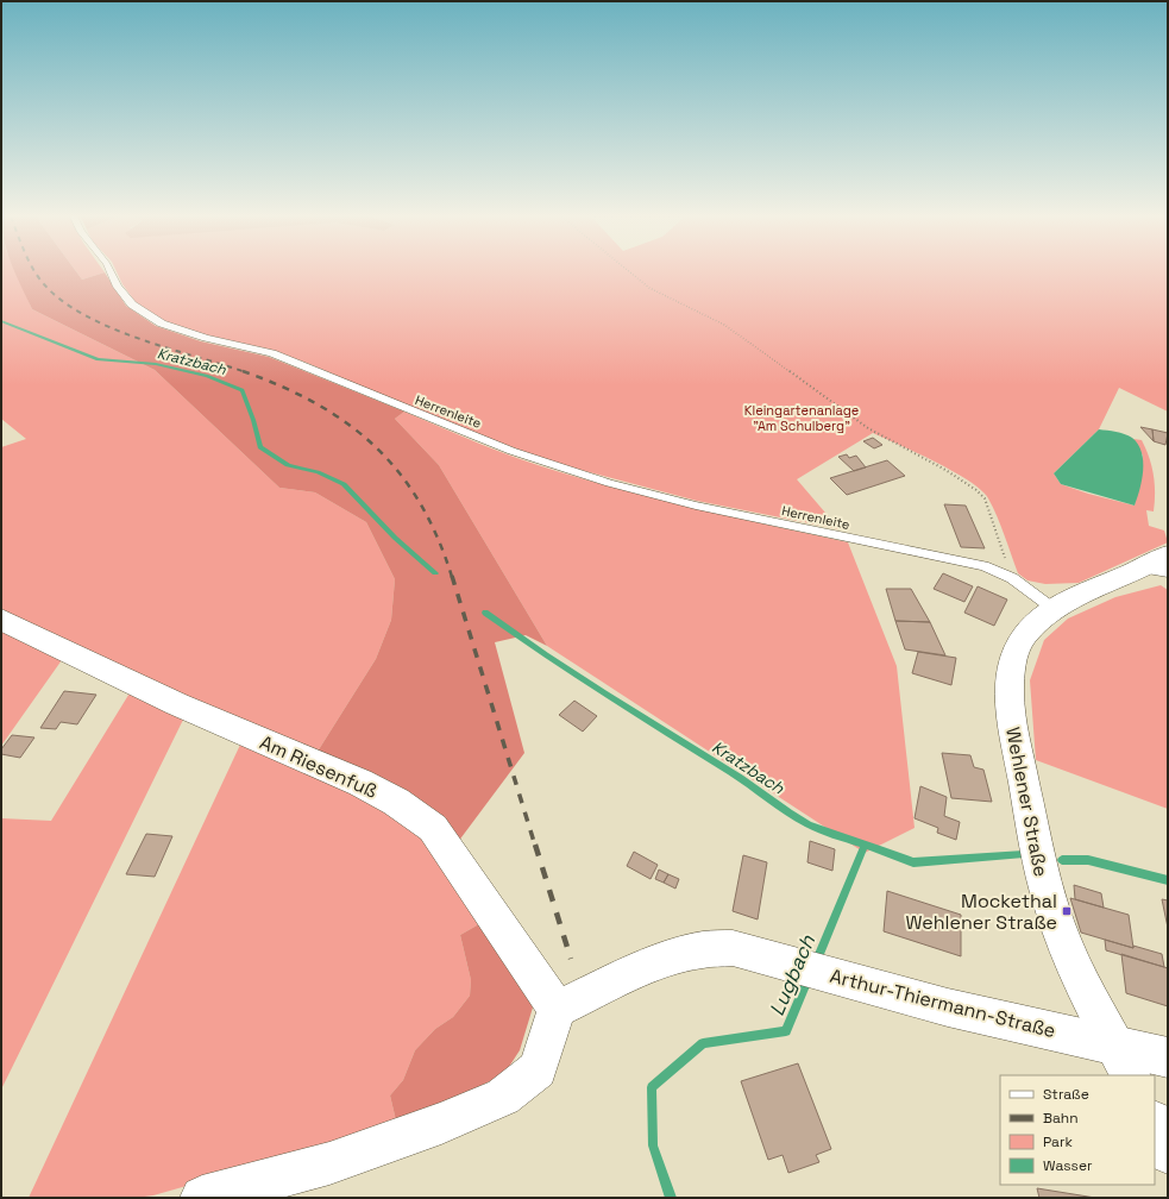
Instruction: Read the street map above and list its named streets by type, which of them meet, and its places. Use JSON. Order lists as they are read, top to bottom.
{
  "streets": {
    "street": ["Am Riesenfuß", "Wehlener Straße", "Arthur-Thiermann-Straße"],
    "lane": ["Herrenleite"]
  },
  "crossings": [
    ["Am Riesenfuß", "Arthur-Thiermann-Straße"],
    ["Wehlener Straße", "Arthur-Thiermann-Straße"]
  ],
  "water": ["Kratzbach", "Lugbach"],
  "parks": ["Kleingartenanlage \"Am Schulberg\""],
  "places": {
    "transit": ["Mockethal Wehlener Straße"]
  },
  "legend": [
    "Straße",
    "Bahn",
    "Park",
    "Wasser"
  ]
}
